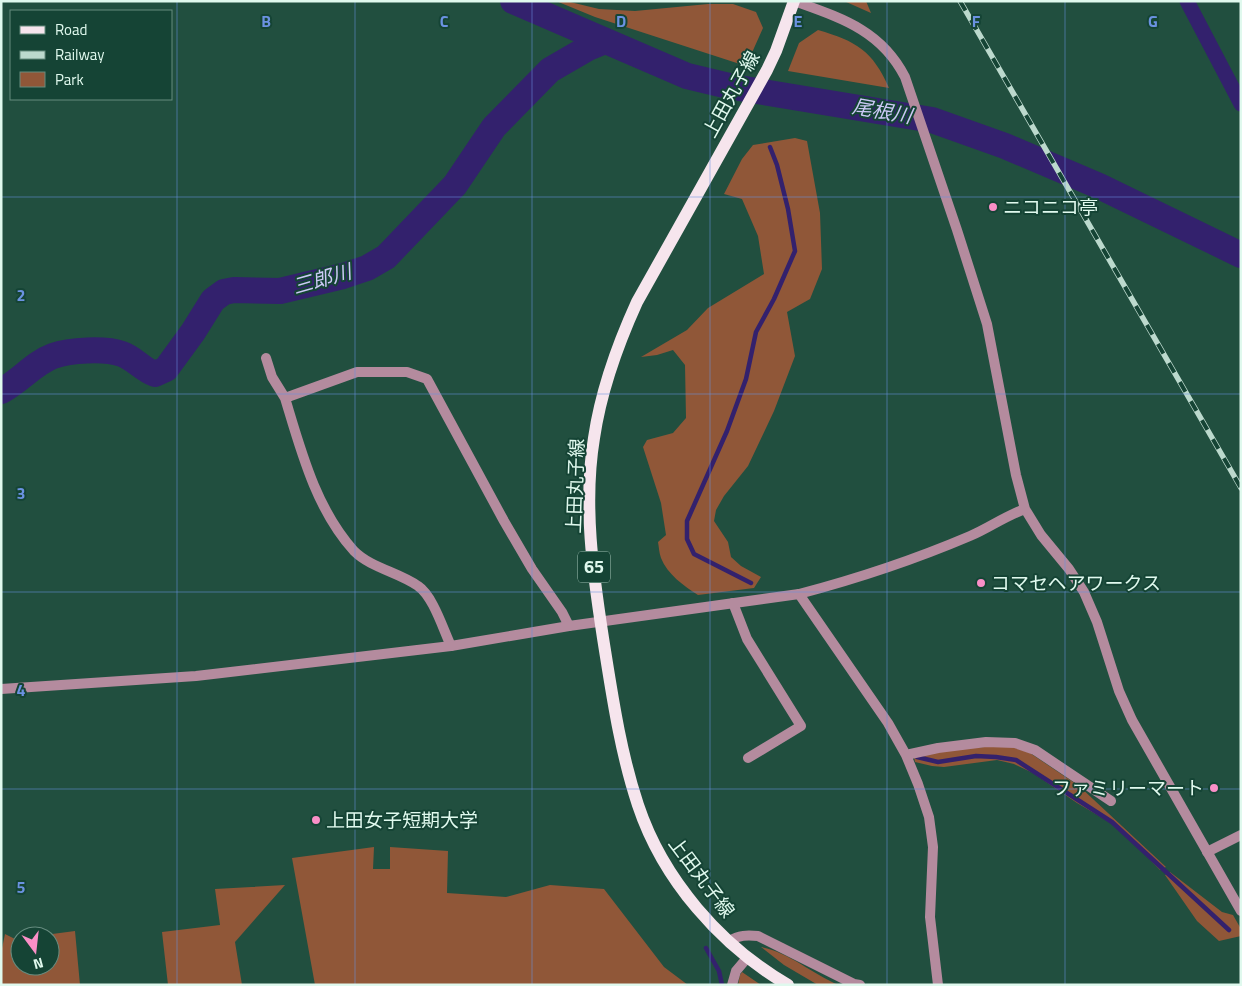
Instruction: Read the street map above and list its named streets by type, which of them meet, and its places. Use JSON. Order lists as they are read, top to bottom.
{
  "streets": {
    "main road": ["上田丸子線", "65"]
  },
  "water": ["尾根川", "三郎川"],
  "places": [
    "ニコニコ亭",
    "コマセヘアワークス",
    "ファミリーマート",
    "上田女子短期大学"
  ],
  "legend": ["Road", "Railway", "Park"],
  "north": "bottom",
  "grid": {
    "columns": [
      "B",
      "C",
      "D",
      "E",
      "F",
      "G"
    ],
    "rows": [
      "2",
      "3",
      "4",
      "5"
    ]
  }
}
